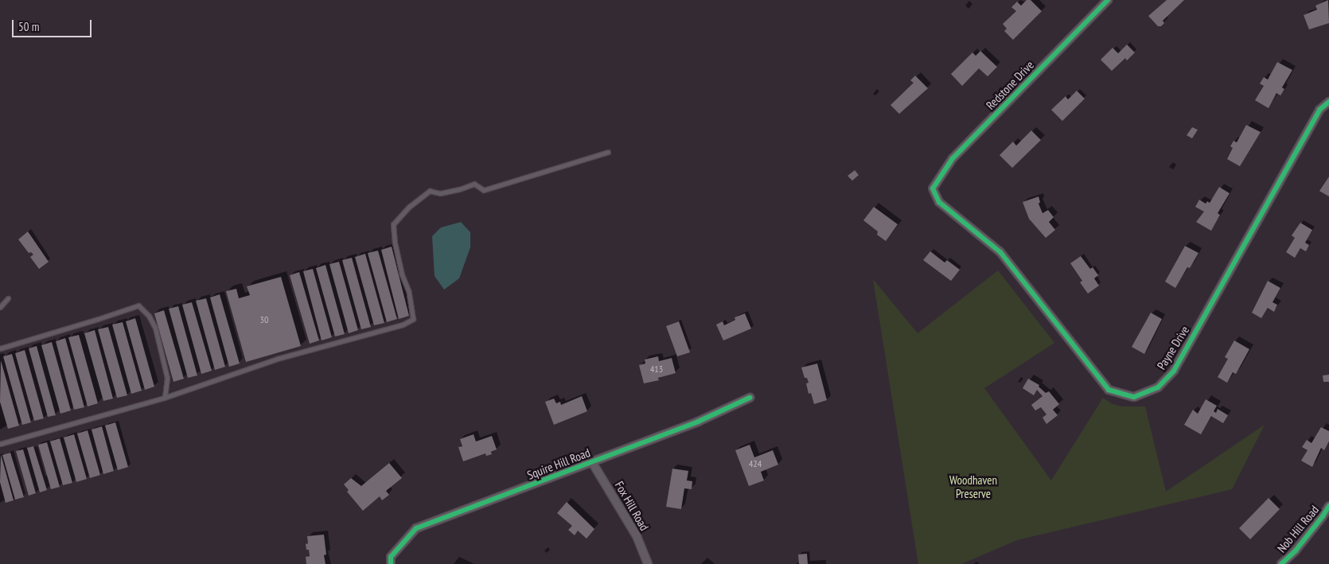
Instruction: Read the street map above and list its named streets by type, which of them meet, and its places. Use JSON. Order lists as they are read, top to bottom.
{
  "streets": {
    "street": [
      "Redstone Drive",
      "Payne Drive",
      "Squire Hill Road",
      "Fox Hill Road",
      "Nob Hill Road"
    ]
  },
  "crossings": [
    ["Redstone Drive", "Payne Drive"],
    ["Squire Hill Road", "Fox Hill Road"]
  ],
  "parks": ["Woodhaven Preserve"],
  "house_numbers": ["30", "413", "424"],
  "scale_bar": "50 m"
}
